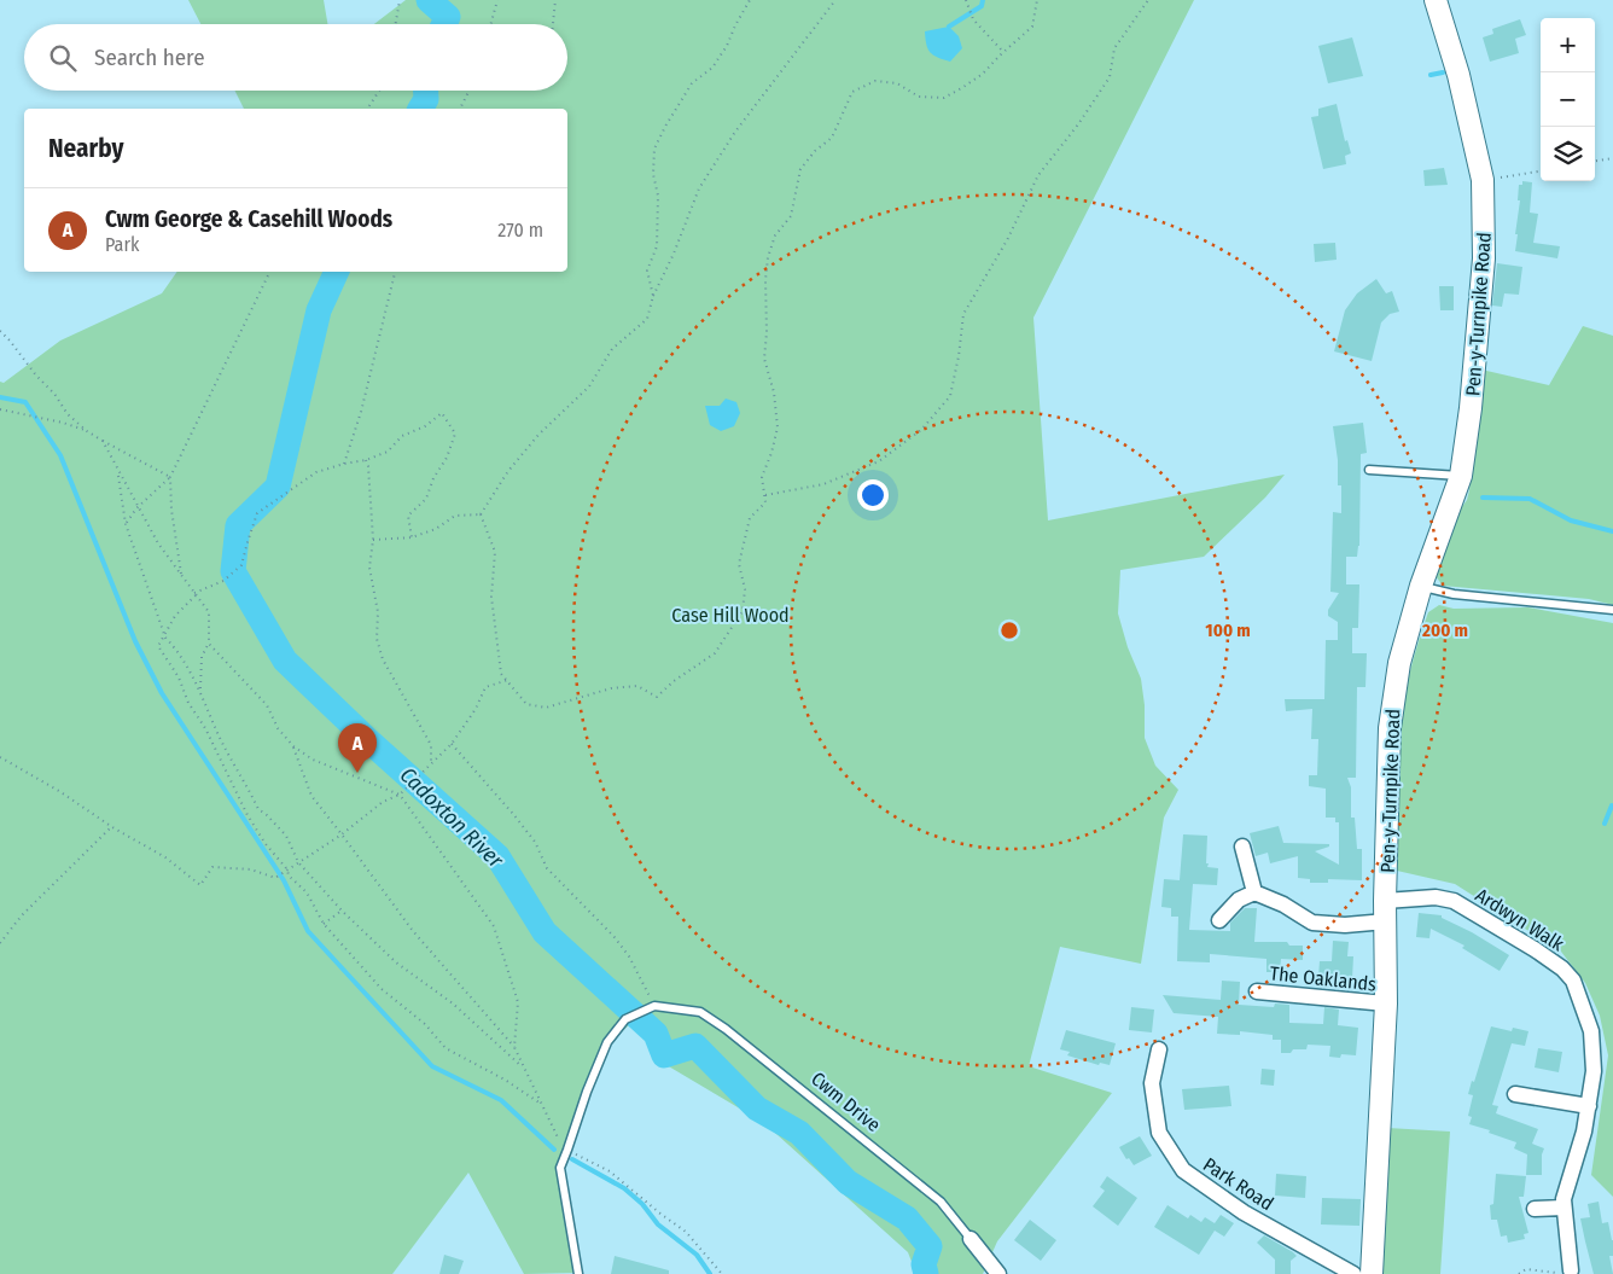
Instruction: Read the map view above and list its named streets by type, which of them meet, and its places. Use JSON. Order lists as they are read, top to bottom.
{
  "streets": {
    "street": [
      "Pen-y-Turnpike Road",
      "Ardwyn Walk",
      "The Oaklands",
      "Cwm Drive",
      "Park Road"
    ]
  },
  "crossings": [
    ["Pen-y-Turnpike Road", "Ardwyn Walk"],
    ["Pen-y-Turnpike Road", "The Oaklands"]
  ],
  "water": ["Cadoxton River"],
  "parks": ["Case Hill Wood"],
  "page": {
    "map_buttons": ["+", "−"],
    "search": "Search here",
    "heading": "Nearby",
    "list": [
      {
        "mark": "A",
        "name": "Cwm George & Casehill Woods",
        "note": "Park",
        "value": "270 m"
      }
    ],
    "pins": "A"
  },
  "rings": ["100 m", "200 m"]
}
